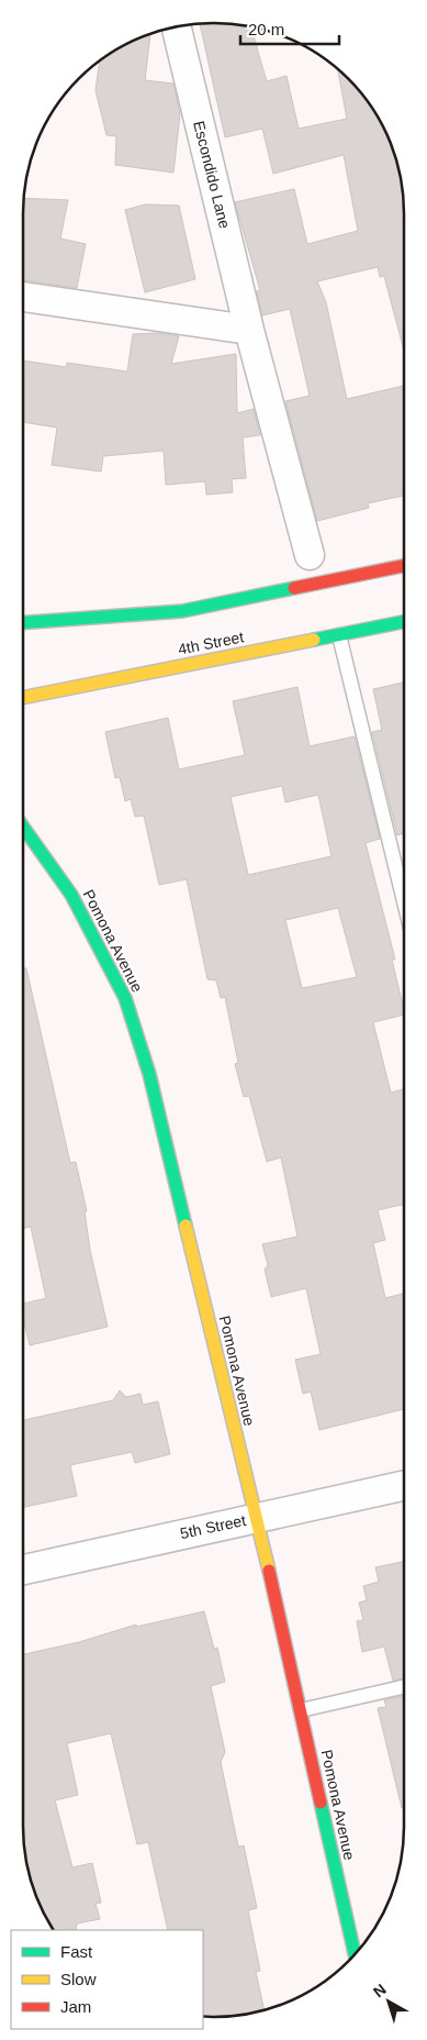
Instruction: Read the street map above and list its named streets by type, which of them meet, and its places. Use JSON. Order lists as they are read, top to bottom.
{
  "streets": {
    "main road": ["4th Street", "Pomona Avenue"],
    "street": ["Escondido Lane", "5th Street"]
  },
  "crossings": [
    ["Pomona Avenue", "5th Street"]
  ],
  "legend": ["Fast", "Slow", "Jam"],
  "scale_bar": "20 m",
  "north": "top left"
}
